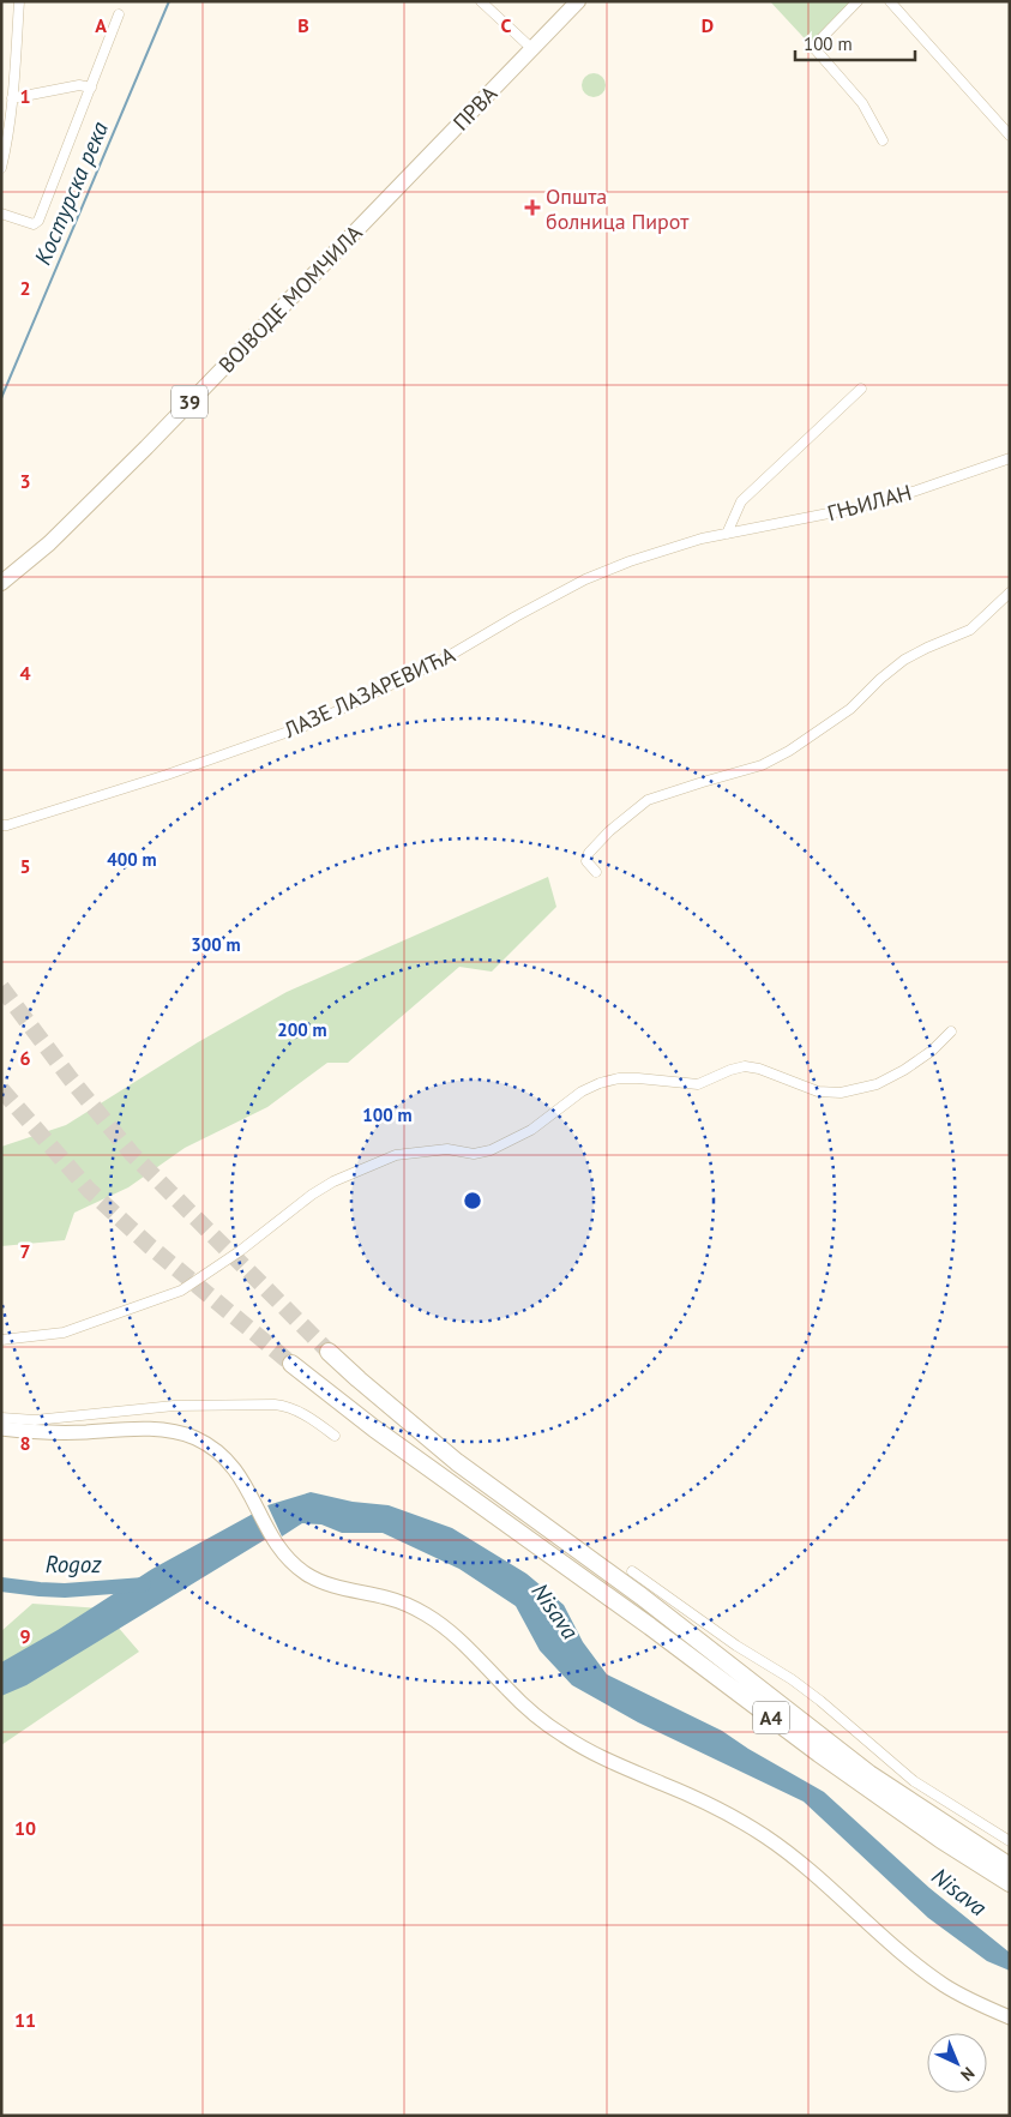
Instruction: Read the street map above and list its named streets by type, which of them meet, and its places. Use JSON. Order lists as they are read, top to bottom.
{
  "streets": {
    "highway": ["A4"],
    "main road": ["ПРВА", "ВОЈВОДЕ МОМЧИЛА", "39"],
    "street": ["ГЊИЛАН", "ЛАЗЕ ЛАЗАРЕВИЋА"]
  },
  "crossings": [
    ["ПРВА", "ВОЈВОДЕ МОМЧИЛА"],
    ["ГЊИЛАН", "ЛАЗЕ ЛАЗАРЕВИЋА"]
  ],
  "water": ["Костурска река", "Rogoz", "Nisava"],
  "places": {
    "health": ["Општа болница Пирот"]
  },
  "scale_bar": "100 m",
  "north": "bottom right",
  "grid": {
    "columns": [
      "A",
      "B",
      "C",
      "D"
    ],
    "rows": [
      "1",
      "2",
      "3",
      "4",
      "5",
      "6",
      "7",
      "8",
      "9",
      "10",
      "11"
    ]
  },
  "rings": [
    "400 m",
    "300 m",
    "200 m",
    "100 m"
  ]
}
